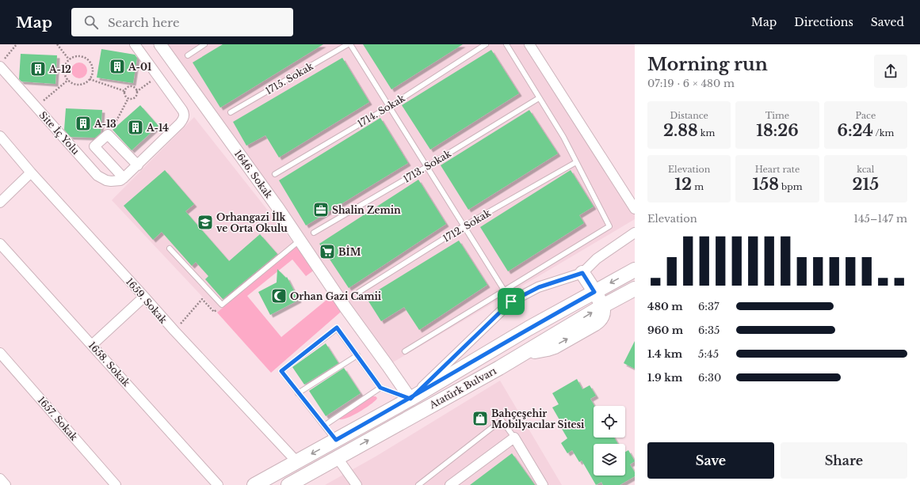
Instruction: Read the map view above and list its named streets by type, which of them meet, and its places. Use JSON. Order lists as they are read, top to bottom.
{
  "streets": {
    "main road": ["Atatürk Bulvarı"],
    "street": [
      "Site İç Yolu",
      "1646. Sokak",
      "1659. Sokak",
      "1658. Sokak",
      "1657. Sokak"
    ],
    "lane": [
      "1715. Sokak",
      "1714. Sokak",
      "1713. Sokak",
      "1712. Sokak"
    ]
  },
  "crossings": [
    ["1646. Sokak", "Atatürk Bulvarı"],
    ["1659. Sokak", "Atatürk Bulvarı"]
  ],
  "places": {
    "building": [
      "A-01",
      "A-12",
      "A-13",
      "A-14"
    ],
    "office": ["Shalin Zemin"],
    "school or university": ["Orhangazi İlk ve Orta Okulu"],
    "supermarket": ["BİM"],
    "mosque": ["Orhan Gazi Camii"],
    "shop": ["Bahçeşehir Mobilyacılar Sitesi"]
  },
  "page": {
    "header": "Map",
    "search": "Search here",
    "nav": ["Map", "Directions", "Saved"],
    "heading": ["Morning run", "07:19 · 6 × 480 m"],
    "stats": [
      ["Distance", "2.88 km"],
      ["Time", "18:26"],
      ["Pace", "6:24 /km"],
      ["Elevation", "12 m"],
      ["Heart rate", "158 bpm"],
      ["kcal", "215"]
    ],
    "chart": ["Elevation", "145–147 m"],
    "list": [
      {
        "name": "480 m",
        "note": "6:37"
      },
      {
        "name": "960 m",
        "note": "6:35"
      },
      {
        "name": "1.4 km",
        "note": "5:45"
      },
      {
        "name": "1.9 km",
        "note": "6:30"
      }
    ],
    "buttons": ["Save", "Share"]
  }
}
